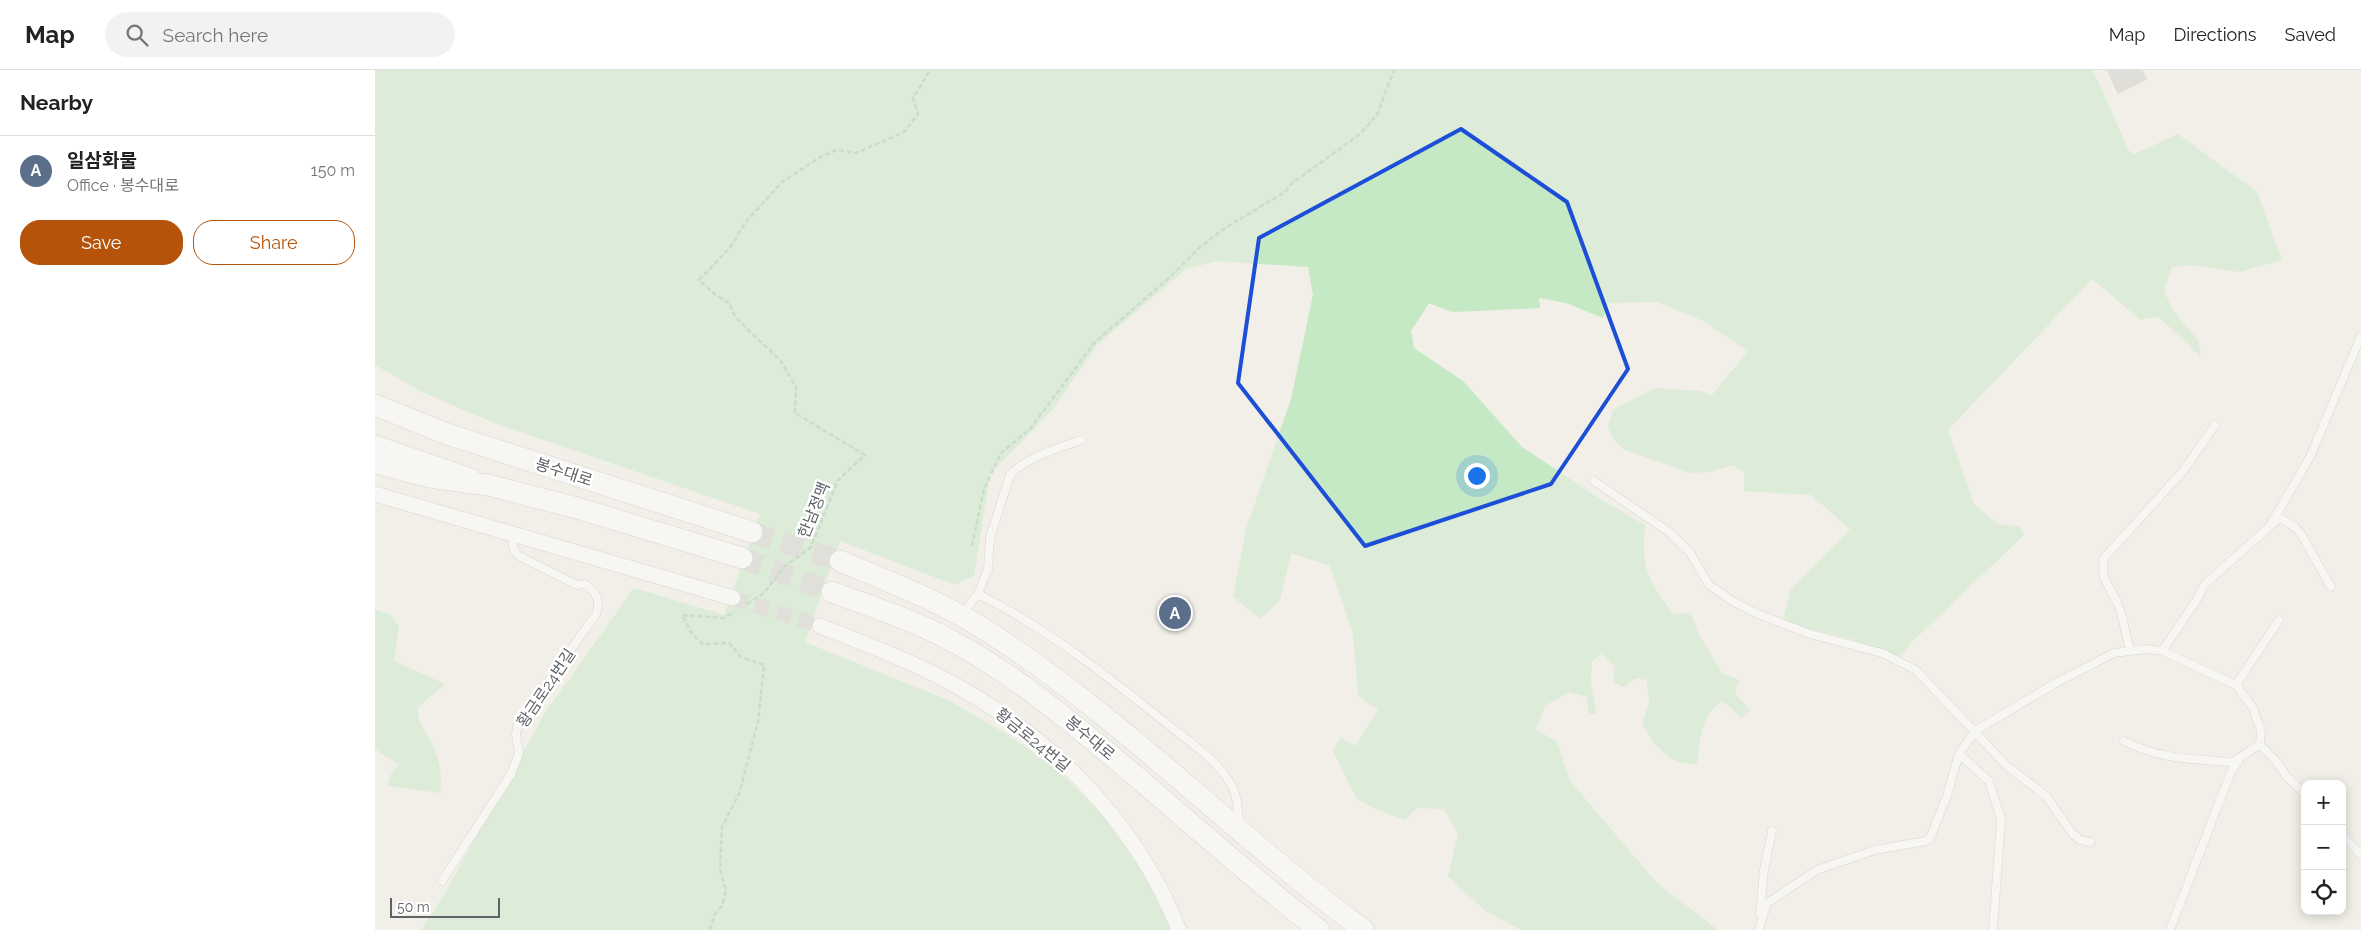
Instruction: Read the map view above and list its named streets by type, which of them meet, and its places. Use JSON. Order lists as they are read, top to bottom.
{
  "streets": {
    "main road": ["봉수대로"],
    "street": ["황금로24번길"],
    "path": ["한남정맥"]
  },
  "scale_bar": "50 m",
  "page": {
    "header": "Map",
    "search": "Search here",
    "nav": ["Map", "Directions", "Saved"],
    "heading": "Nearby",
    "list": [
      {
        "mark": "A",
        "name": "일삼화물",
        "note": "Office · 봉수대로",
        "value": "150 m"
      }
    ],
    "buttons": ["Save", "Share"],
    "pins": "A",
    "map_buttons": ["+", "−"],
    "scale": "50 m"
  }
}
